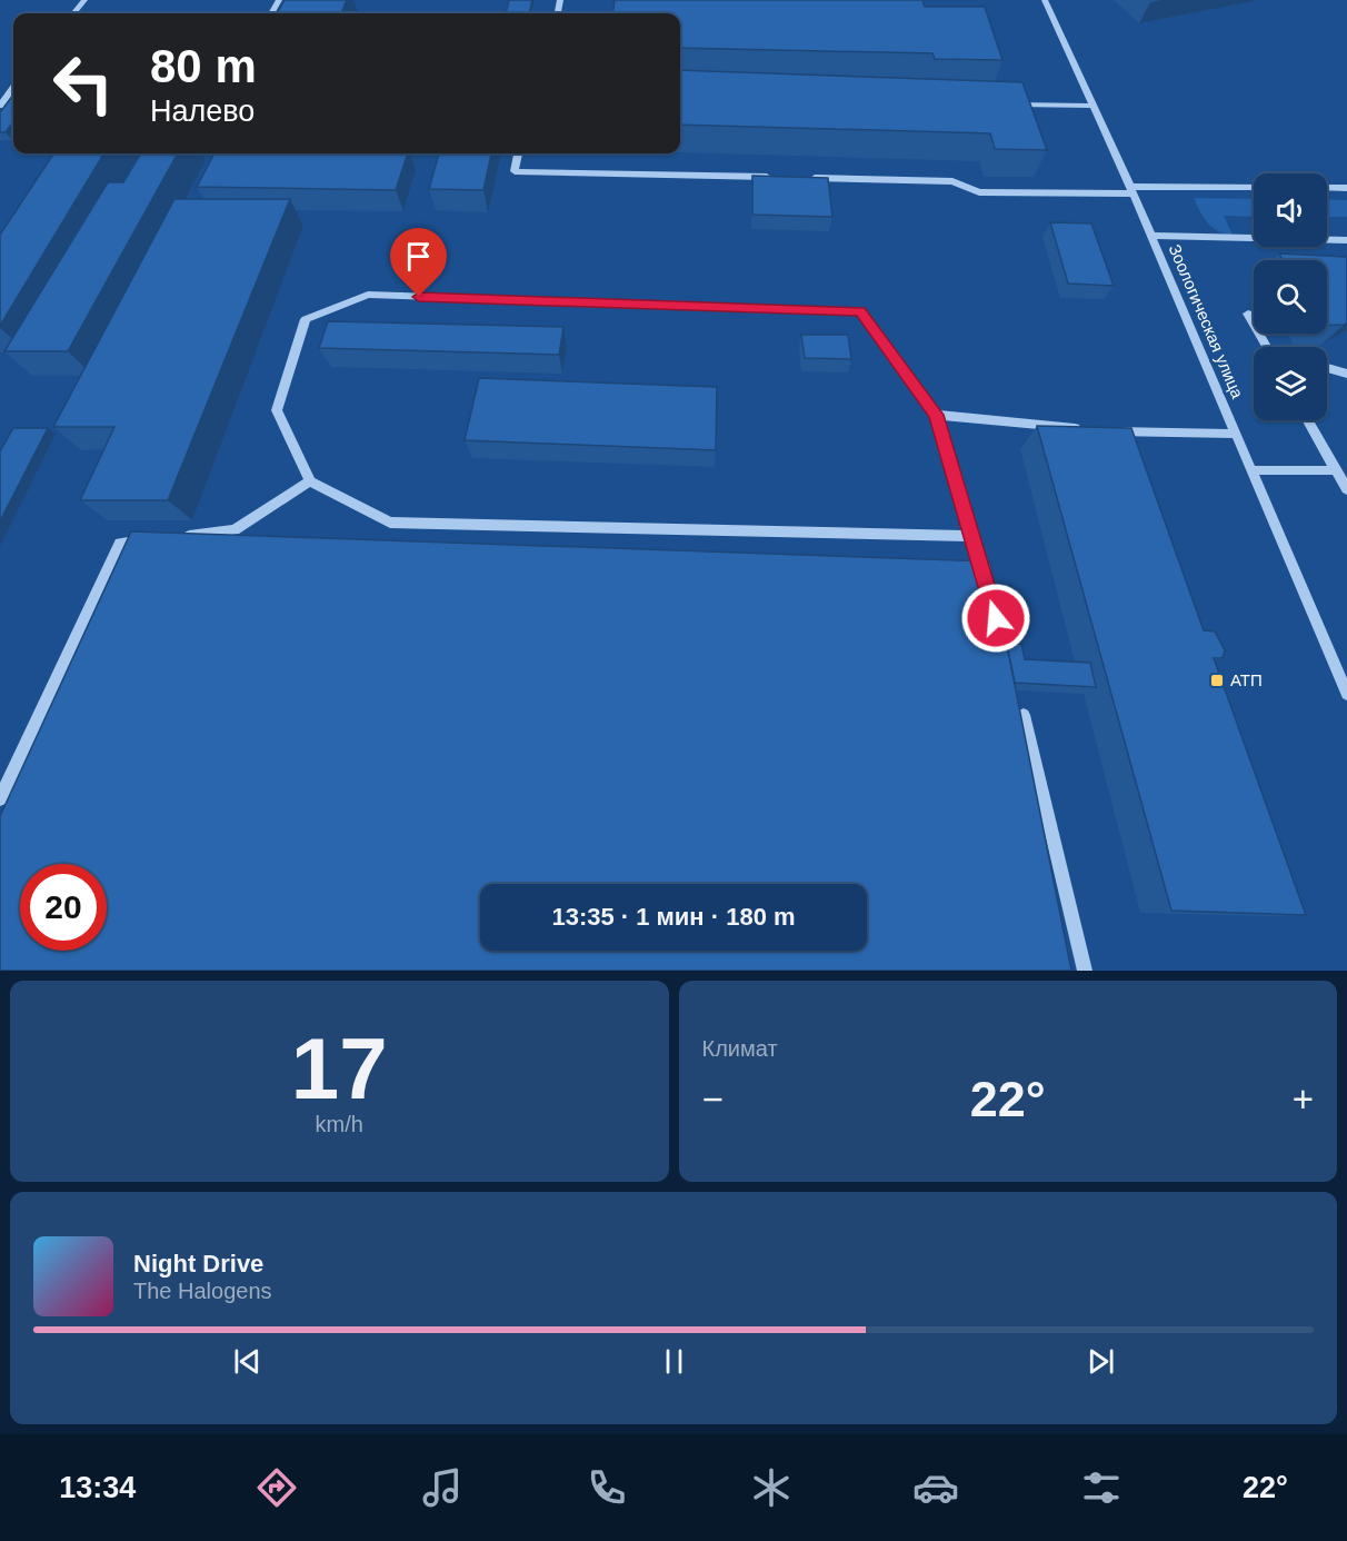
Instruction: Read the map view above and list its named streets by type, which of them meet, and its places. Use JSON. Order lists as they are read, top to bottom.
{
  "streets": {
    "street": ["Зоологическая улица"]
  },
  "places": {
    "transit": ["АТП"]
  },
  "page": {
    "turn": ["80 m", "Налево"],
    "limit": "20",
    "trip": "13:35 · 1 мин · 180 m",
    "tile": [
      ["17", "km/h"],
      "Климат"
    ],
    "heat": ["−", "22°", "+"],
    "song": ["Night Drive", "The Halogens"],
    "tabs": ["13:34", "22°"]
  }
}
